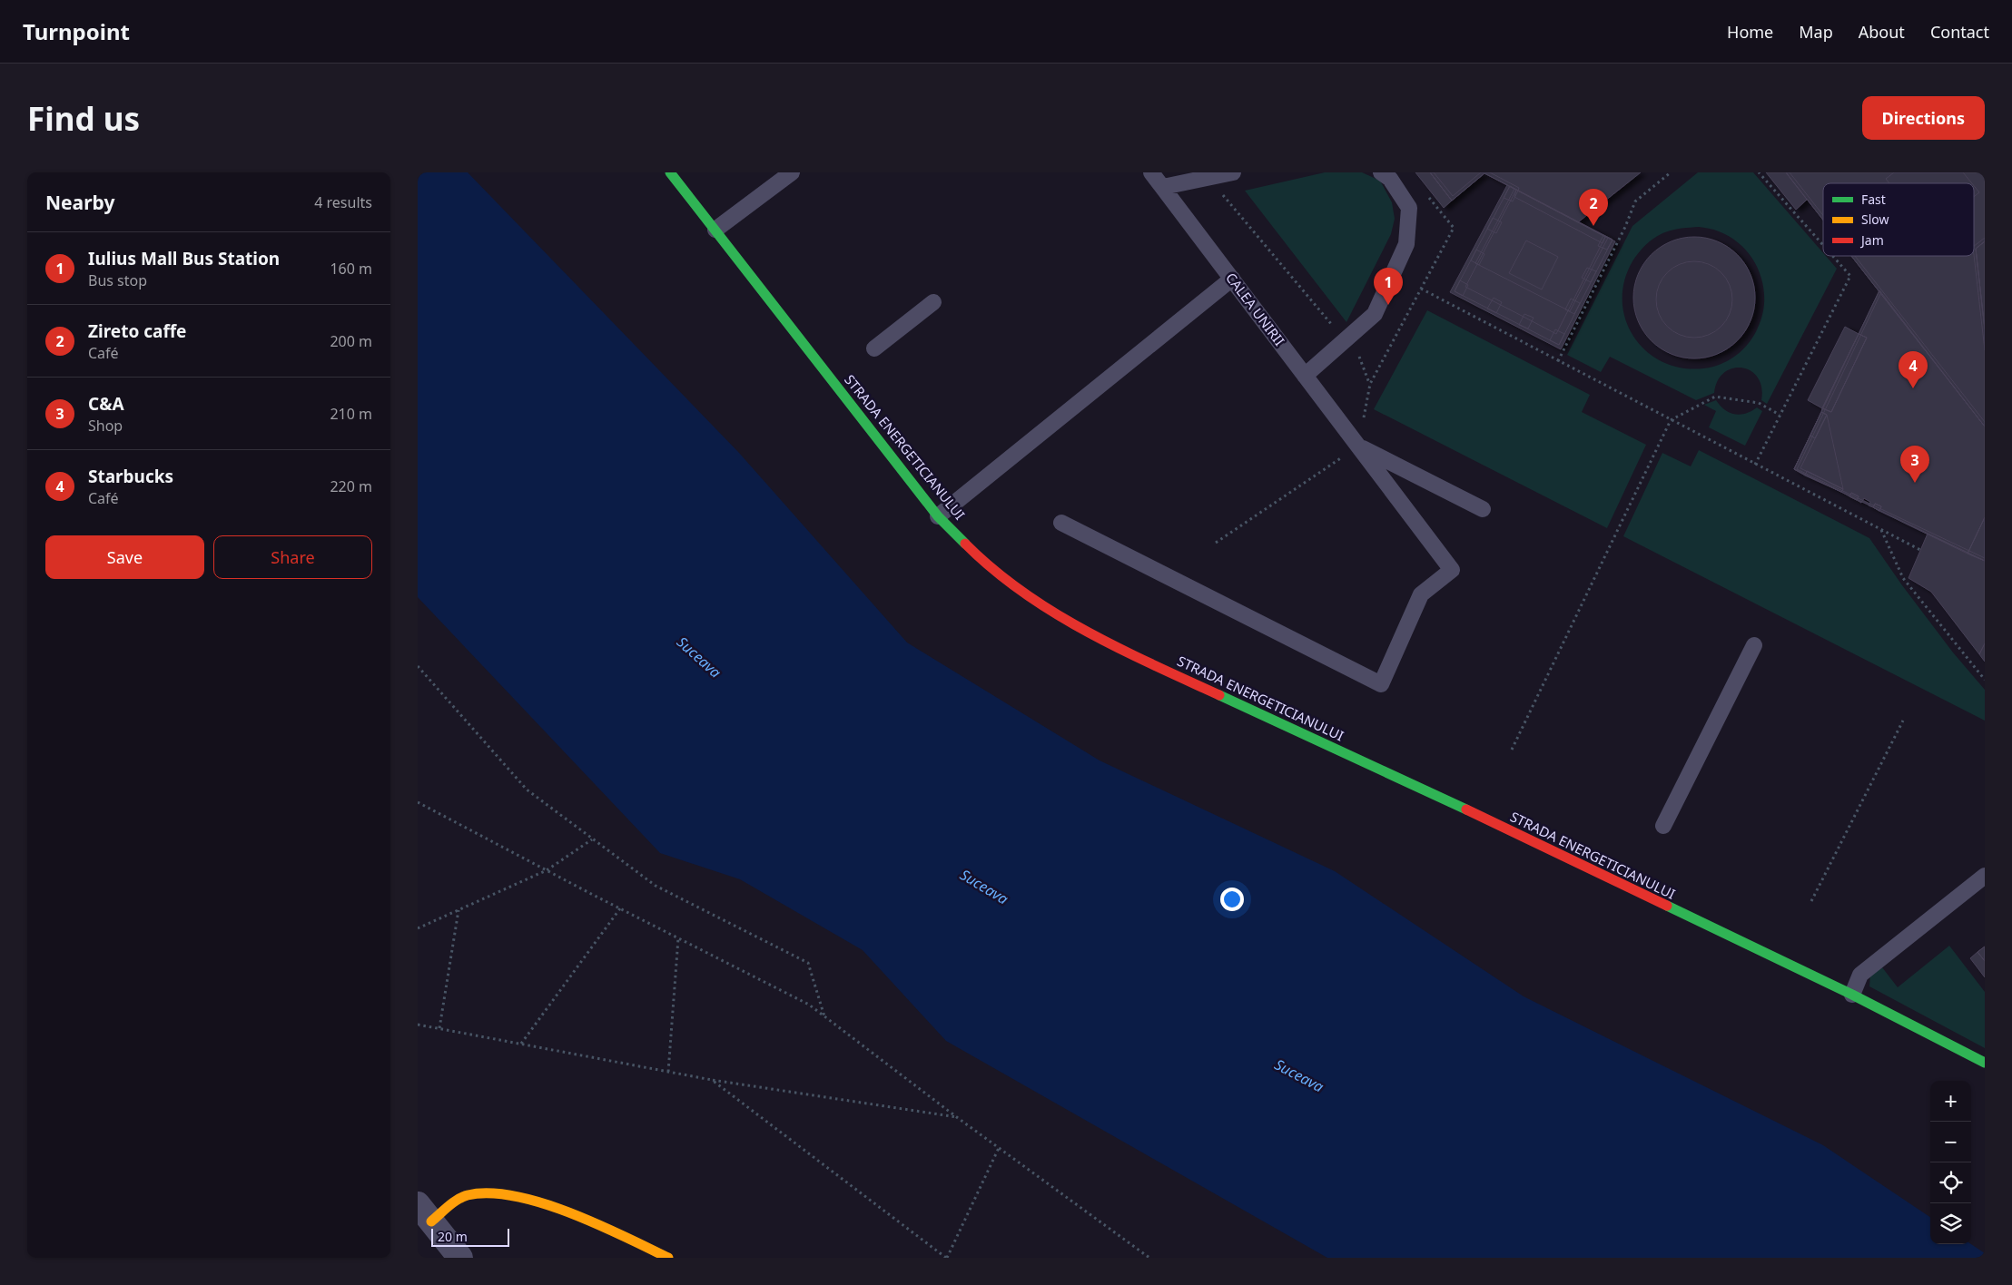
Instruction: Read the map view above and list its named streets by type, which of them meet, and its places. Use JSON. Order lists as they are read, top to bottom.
{
  "streets": {
    "street": ["STRADA ENERGETICIANULUI"],
    "lane": ["CALEA UNIRII"]
  },
  "water": ["Suceava"],
  "legend": ["Fast", "Slow", "Jam"],
  "scale_bar": "20 m",
  "page": {
    "header": "Turnpoint",
    "nav": [
      "Home",
      "Map",
      "About",
      "Contact"
    ],
    "buttons": [
      "Directions",
      ["Save", "Share"]
    ],
    "title": "Find us",
    "heading": ["Nearby", "4 results"],
    "pins": [
      "2",
      "1",
      "4",
      "3"
    ],
    "list": [
      {
        "mark": "1",
        "name": "Iulius Mall Bus Station",
        "note": "Bus stop",
        "value": "160 m"
      },
      {
        "mark": "2",
        "name": "Zireto caffe",
        "note": "Café",
        "value": "200 m"
      },
      {
        "mark": "3",
        "name": "C&A",
        "note": "Shop",
        "value": "210 m"
      },
      {
        "mark": "4",
        "name": "Starbucks",
        "note": "Café",
        "value": "220 m"
      }
    ],
    "map_buttons": ["+", "−"],
    "scale": "20 m"
  }
}
